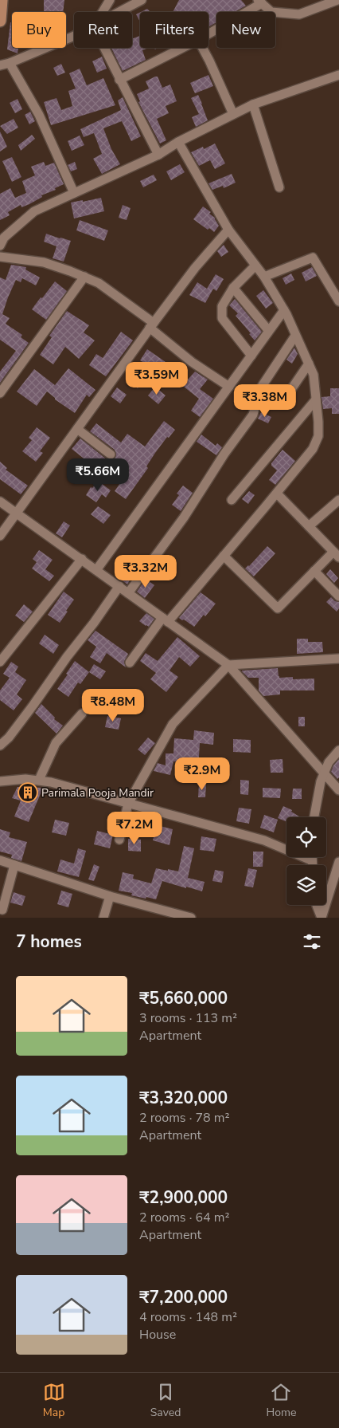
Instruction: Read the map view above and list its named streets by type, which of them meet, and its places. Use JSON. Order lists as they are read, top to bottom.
{
  "places": {
    "building": ["Parimala Pooja Mandir"]
  },
  "page": {
    "chip": [
      "Buy",
      "Rent",
      "Filters",
      "New"
    ],
    "price": [
      "₹3.59M",
      "₹3.38M",
      "₹5.66M",
      "₹3.32M",
      "₹8.48M",
      "₹2.9M",
      "₹7.2M"
    ],
    "heading": "7 homes",
    "list": [
      {
        "name": "₹5,660,000",
        "note": "3 rooms · 113 m² · Apartment"
      },
      {
        "name": "₹3,320,000",
        "note": "2 rooms · 78 m² · Apartment"
      },
      {
        "name": "₹2,900,000",
        "note": "2 rooms · 64 m² · Apartment"
      },
      {
        "name": "₹7,200,000",
        "note": "4 rooms · 148 m² · House"
      }
    ],
    "tabs": ["Map", "Saved", "Home"]
  }
}
